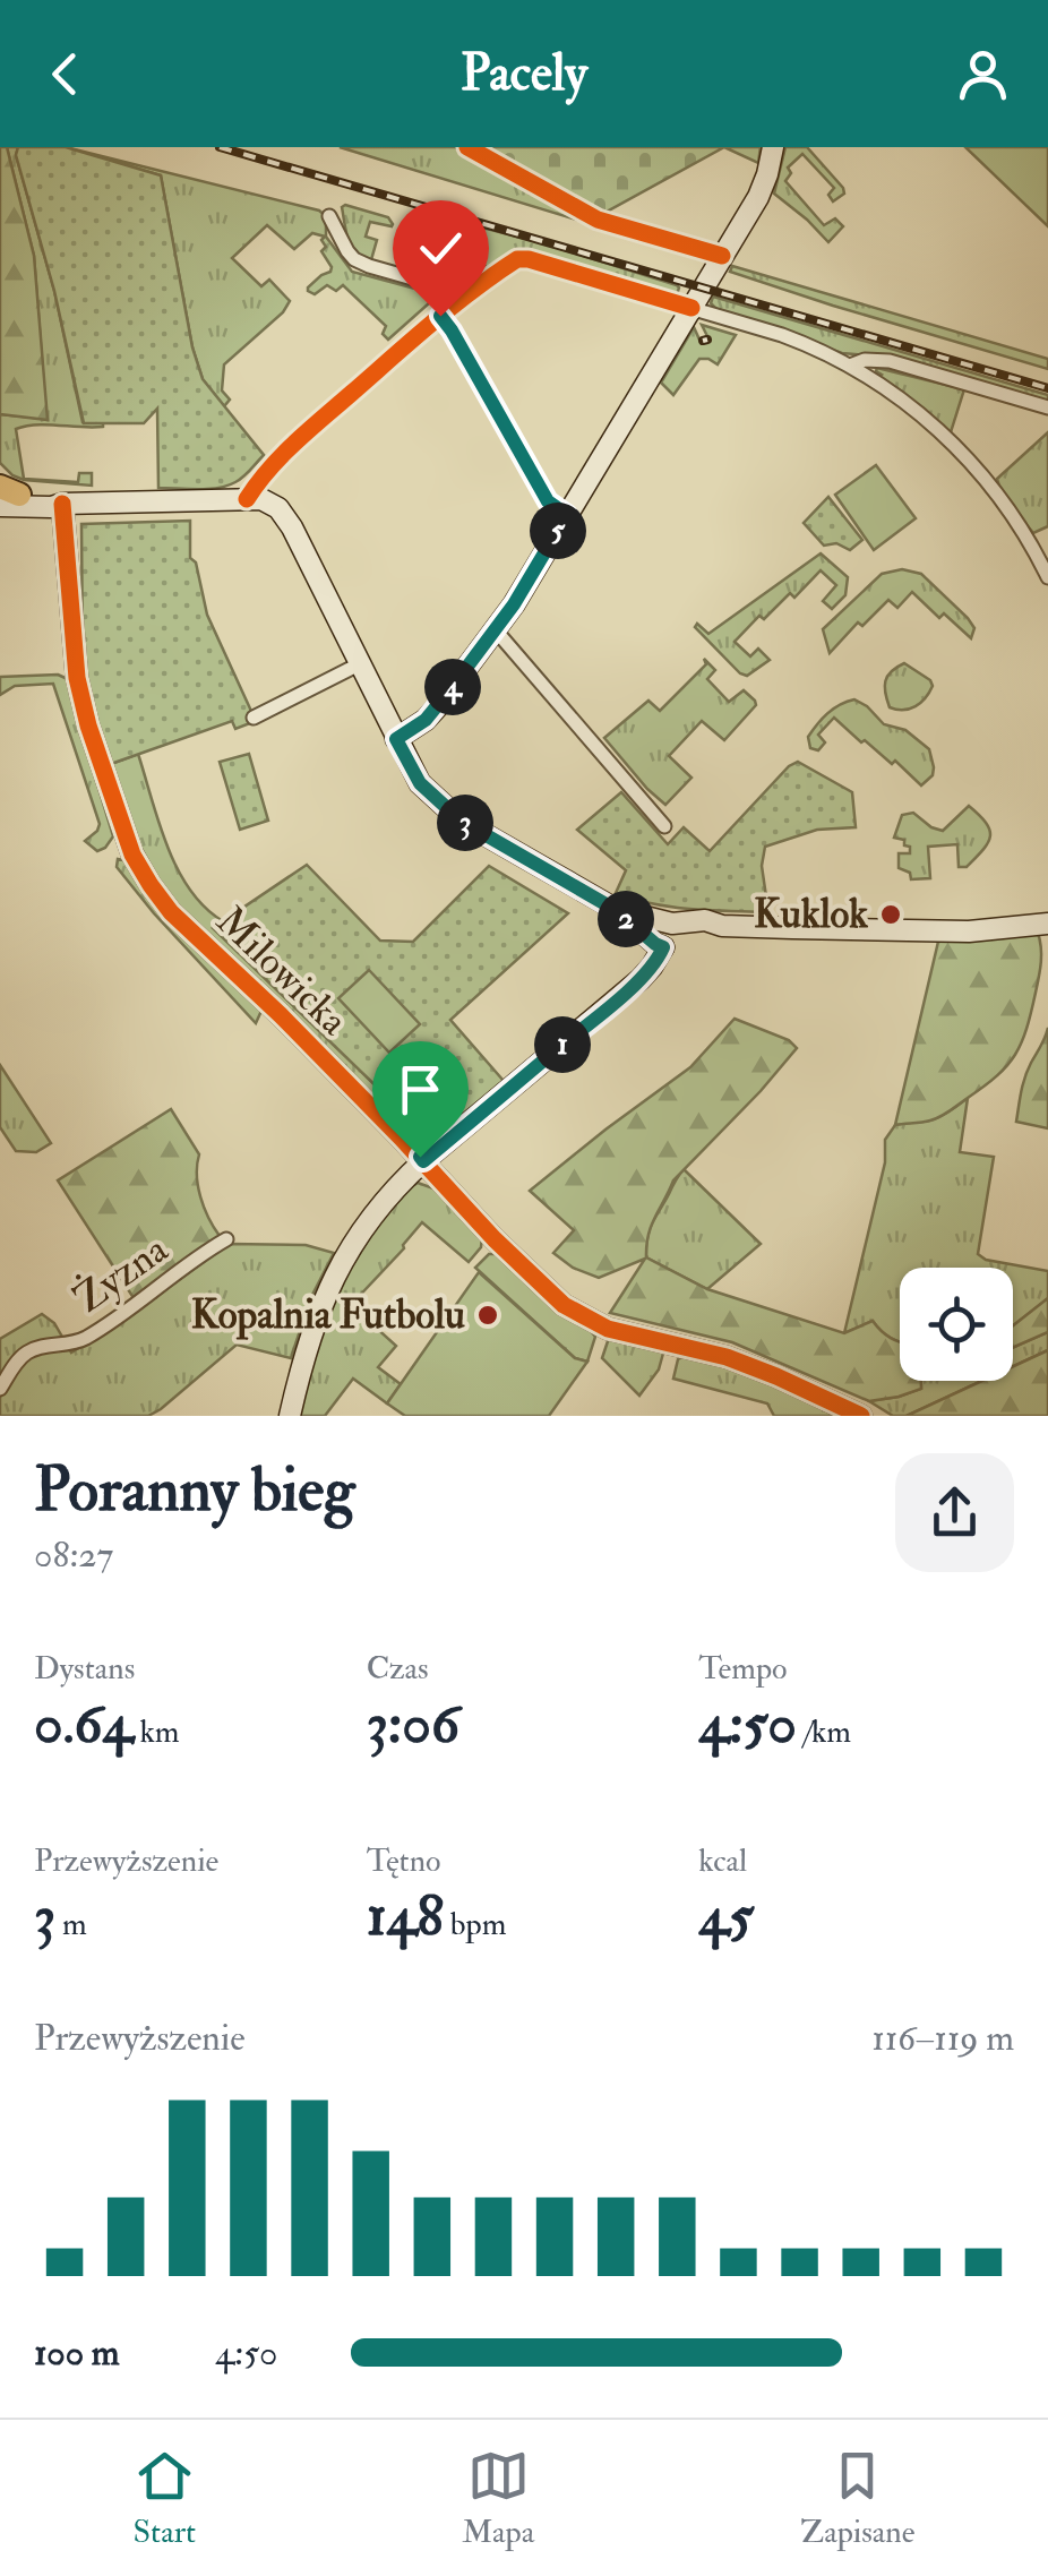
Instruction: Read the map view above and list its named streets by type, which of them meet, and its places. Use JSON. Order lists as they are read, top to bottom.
{
  "streets": {
    "street": ["Milowicka", "Żyzna"]
  },
  "places": ["Kuklok", "Kopalnia Futbolu"],
  "page": {
    "header": "Pacely",
    "pins": [
      "5",
      "4",
      "3",
      "2",
      "1"
    ],
    "heading": ["Poranny bieg", "08:27"],
    "stats": [
      ["Dystans", "0.64 km"],
      ["Czas", "3:06"],
      ["Tempo", "4:50 /km"],
      ["Przewyższenie", "3 m"],
      ["Tętno", "148 bpm"],
      ["kcal", "45"]
    ],
    "chart": ["Przewyższenie", "116–119 m"],
    "list": [
      {
        "name": "100 m",
        "note": "4:50"
      }
    ],
    "tabs": ["Start", "Mapa", "Zapisane"]
  }
}
